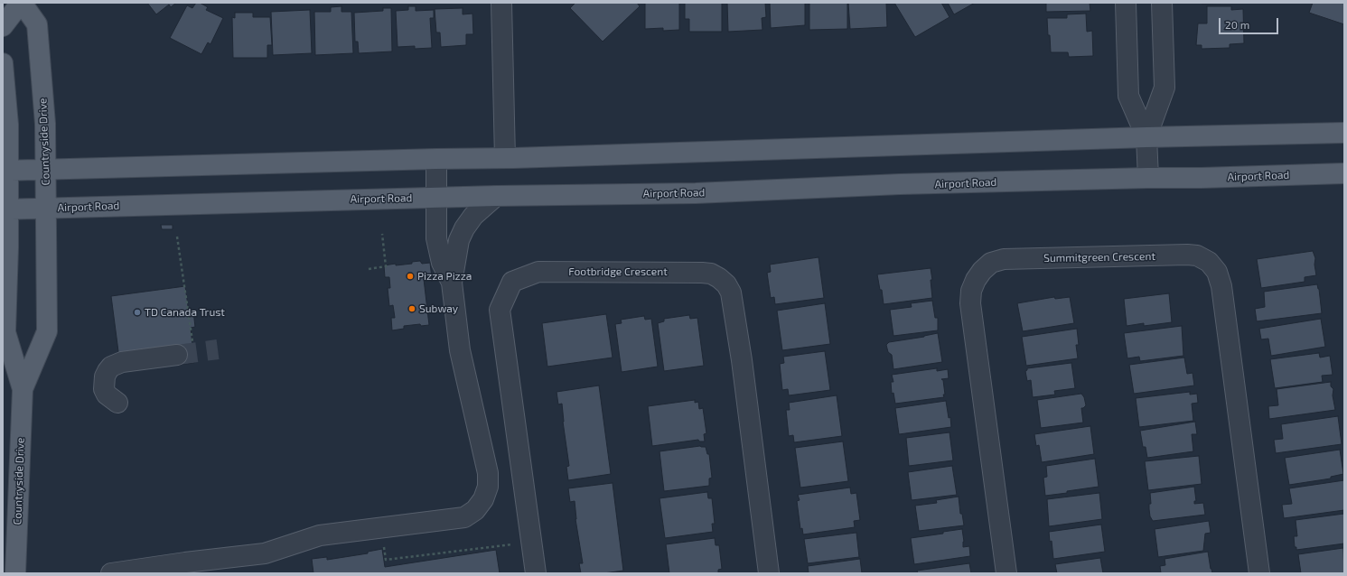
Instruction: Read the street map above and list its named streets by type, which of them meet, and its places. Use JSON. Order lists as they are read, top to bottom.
{
  "streets": {
    "main road": ["Countryside Drive", "Airport Road"],
    "street": ["Summitgreen Crescent", "Footbridge Crescent"]
  },
  "crossings": [
    ["Countryside Drive", "Airport Road"]
  ],
  "places": ["Pizza Pizza", "Subway", "TD Canada Trust"],
  "scale_bar": "20 m"
}
